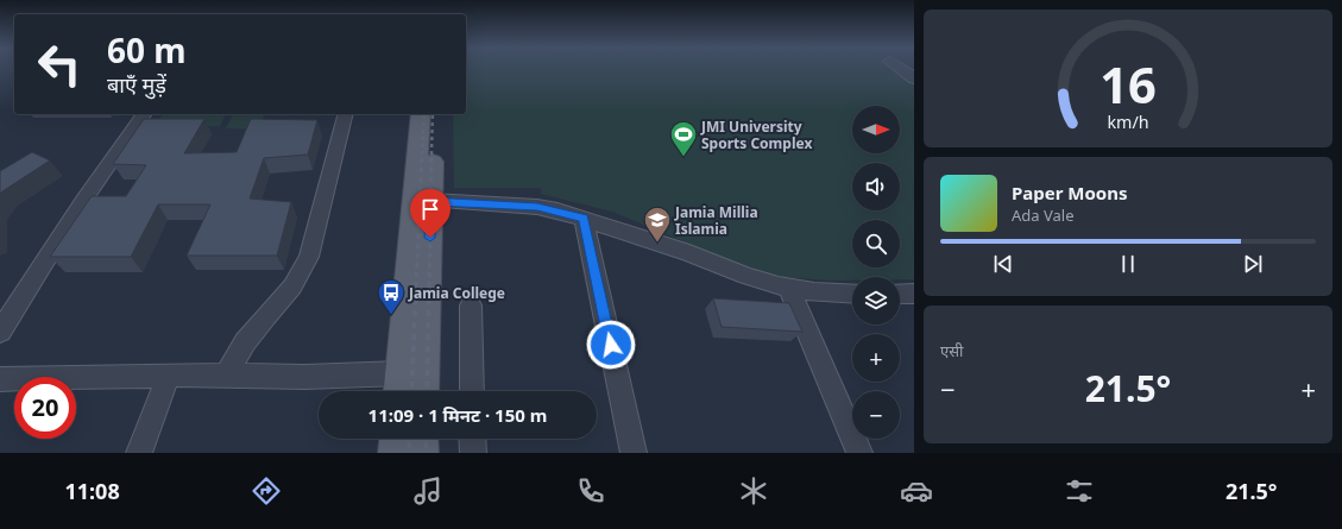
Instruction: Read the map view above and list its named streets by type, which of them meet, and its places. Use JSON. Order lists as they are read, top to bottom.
{
  "places": {
    "sports": ["JMI University Sports Complex"],
    "school or university": ["Jamia Millia Islamia"],
    "bus stop": ["Jamia College"]
  },
  "north": "right",
  "page": {
    "turn": ["60 m", "बाएँ मुड़ें"],
    "map_buttons": ["+", "−"],
    "song": ["Paper Moons", "Ada Vale"],
    "tile": "एसी",
    "heat": ["−", "21.5°", "+"],
    "limit": "20",
    "trip": "11:09 · 1 मिनट · 150 m",
    "tabs": ["11:08", "21.5°"],
    "gauge": ["16", "km/h"]
  }
}
